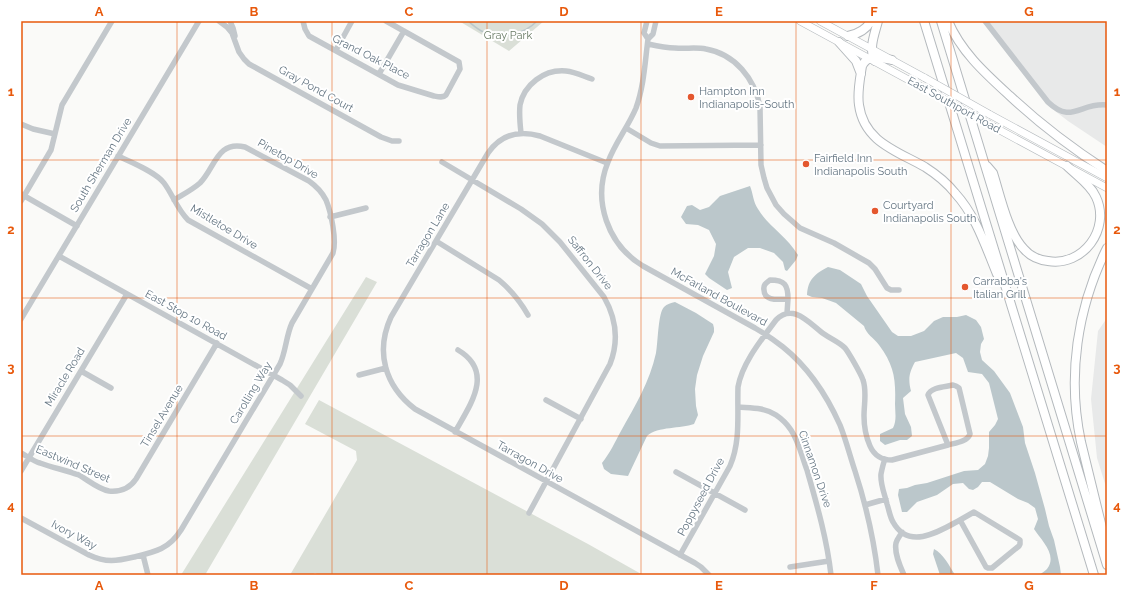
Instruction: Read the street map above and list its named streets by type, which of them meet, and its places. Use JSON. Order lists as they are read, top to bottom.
{
  "streets": {
    "main road": ["East Southport Road"],
    "street": [
      "Grand Oak Place",
      "Gray Pond Court",
      "Pinetop Drive",
      "South Sherman Drive",
      "Mistletoe Drive",
      "Tarragon Lane",
      "Saffron Drive",
      "McFarland Boulevard",
      "East Stop 10 Road",
      "Miracle Road",
      "Carolling Way",
      "Tinsel Avenue",
      "Tarragon Drive",
      "Eastwind Street",
      "Cinnamon Drive",
      "Poppyseed Drive",
      "Ivory Way"
    ]
  },
  "crossings": [
    ["Pinetop Drive", "Mistletoe Drive"],
    ["Pinetop Drive", "Carolling Way"],
    ["South Sherman Drive", "Mistletoe Drive"],
    ["South Sherman Drive", "East Stop 10 Road"],
    ["Mistletoe Drive", "Carolling Way"],
    ["Tarragon Lane", "Saffron Drive"],
    ["Tarragon Lane", "Tarragon Drive"],
    ["Saffron Drive", "Tarragon Drive"],
    ["McFarland Boulevard", "Poppyseed Drive"],
    ["East Stop 10 Road", "Miracle Road"],
    ["East Stop 10 Road", "Carolling Way"],
    ["East Stop 10 Road", "Tinsel Avenue"],
    ["Miracle Road", "Eastwind Street"],
    ["Carolling Way", "Ivory Way"],
    ["Tinsel Avenue", "Eastwind Street"],
    ["Tarragon Drive", "Poppyseed Drive"],
    ["Cinnamon Drive", "Poppyseed Drive"]
  ],
  "parks": ["Gray Park"],
  "places": [
    "Hampton Inn Indianapolis-South",
    "Fairfield Inn Indianapolis South",
    "Courtyard Indianapolis South",
    "Carrabba's Italian Grill"
  ],
  "grid": {
    "columns": [
      "A",
      "B",
      "C",
      "D",
      "E",
      "F",
      "G"
    ],
    "rows": [
      "1",
      "2",
      "3",
      "4"
    ]
  }
}
